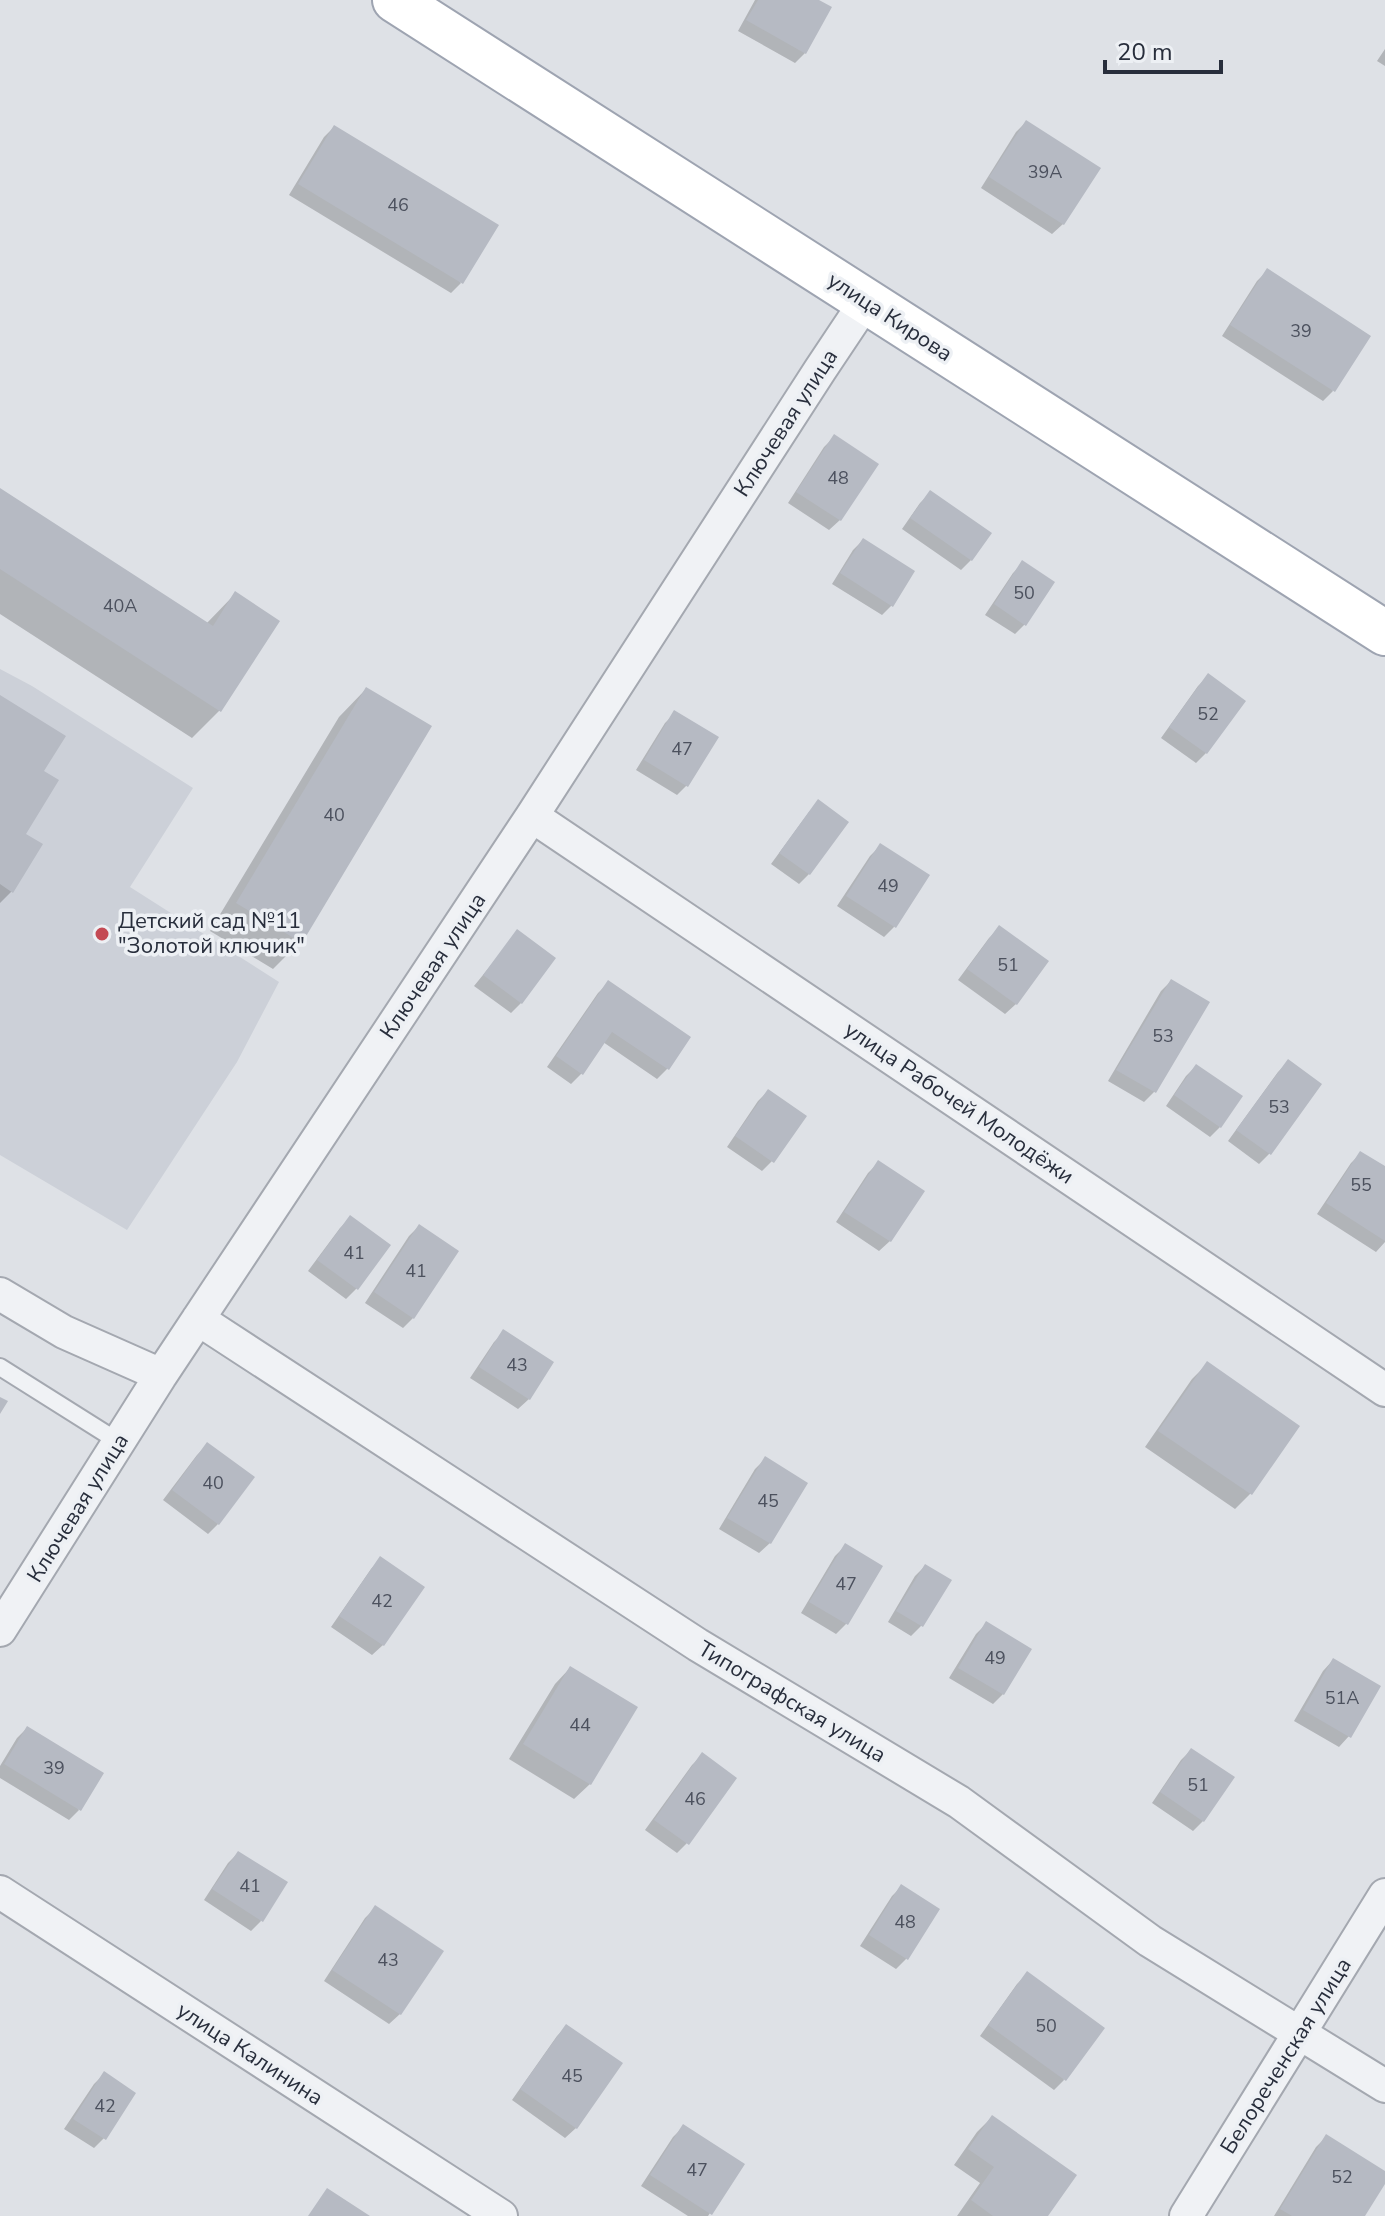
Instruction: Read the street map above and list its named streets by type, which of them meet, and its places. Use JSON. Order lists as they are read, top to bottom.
{
  "streets": {
    "main road": ["улица Кирова"],
    "street": [
      "Ключевая улица",
      "улица Рабочей Молодёжи",
      "Типографская улица",
      "улица Калинина",
      "Белореченская улица"
    ]
  },
  "crossings": [
    ["улица Кирова", "Ключевая улица"],
    ["Ключевая улица", "улица Рабочей Молодёжи"],
    ["Ключевая улица", "Типографская улица"],
    ["Типографская улица", "Белореченская улица"]
  ],
  "places": ["Детский сад №11 \"Золотой ключик\""],
  "house_numbers": [
    "39А",
    "46",
    "39",
    "48",
    "50",
    "40А",
    "52",
    "47",
    "40",
    "49",
    "51",
    "53",
    "53",
    "55",
    "41",
    "41",
    "43",
    "40",
    "45",
    "47",
    "42",
    "49",
    "51А",
    "44",
    "39",
    "51",
    "46",
    "41",
    "48",
    "43",
    "50",
    "45",
    "42",
    "47",
    "52"
  ],
  "scale_bar": "20 m"
}
